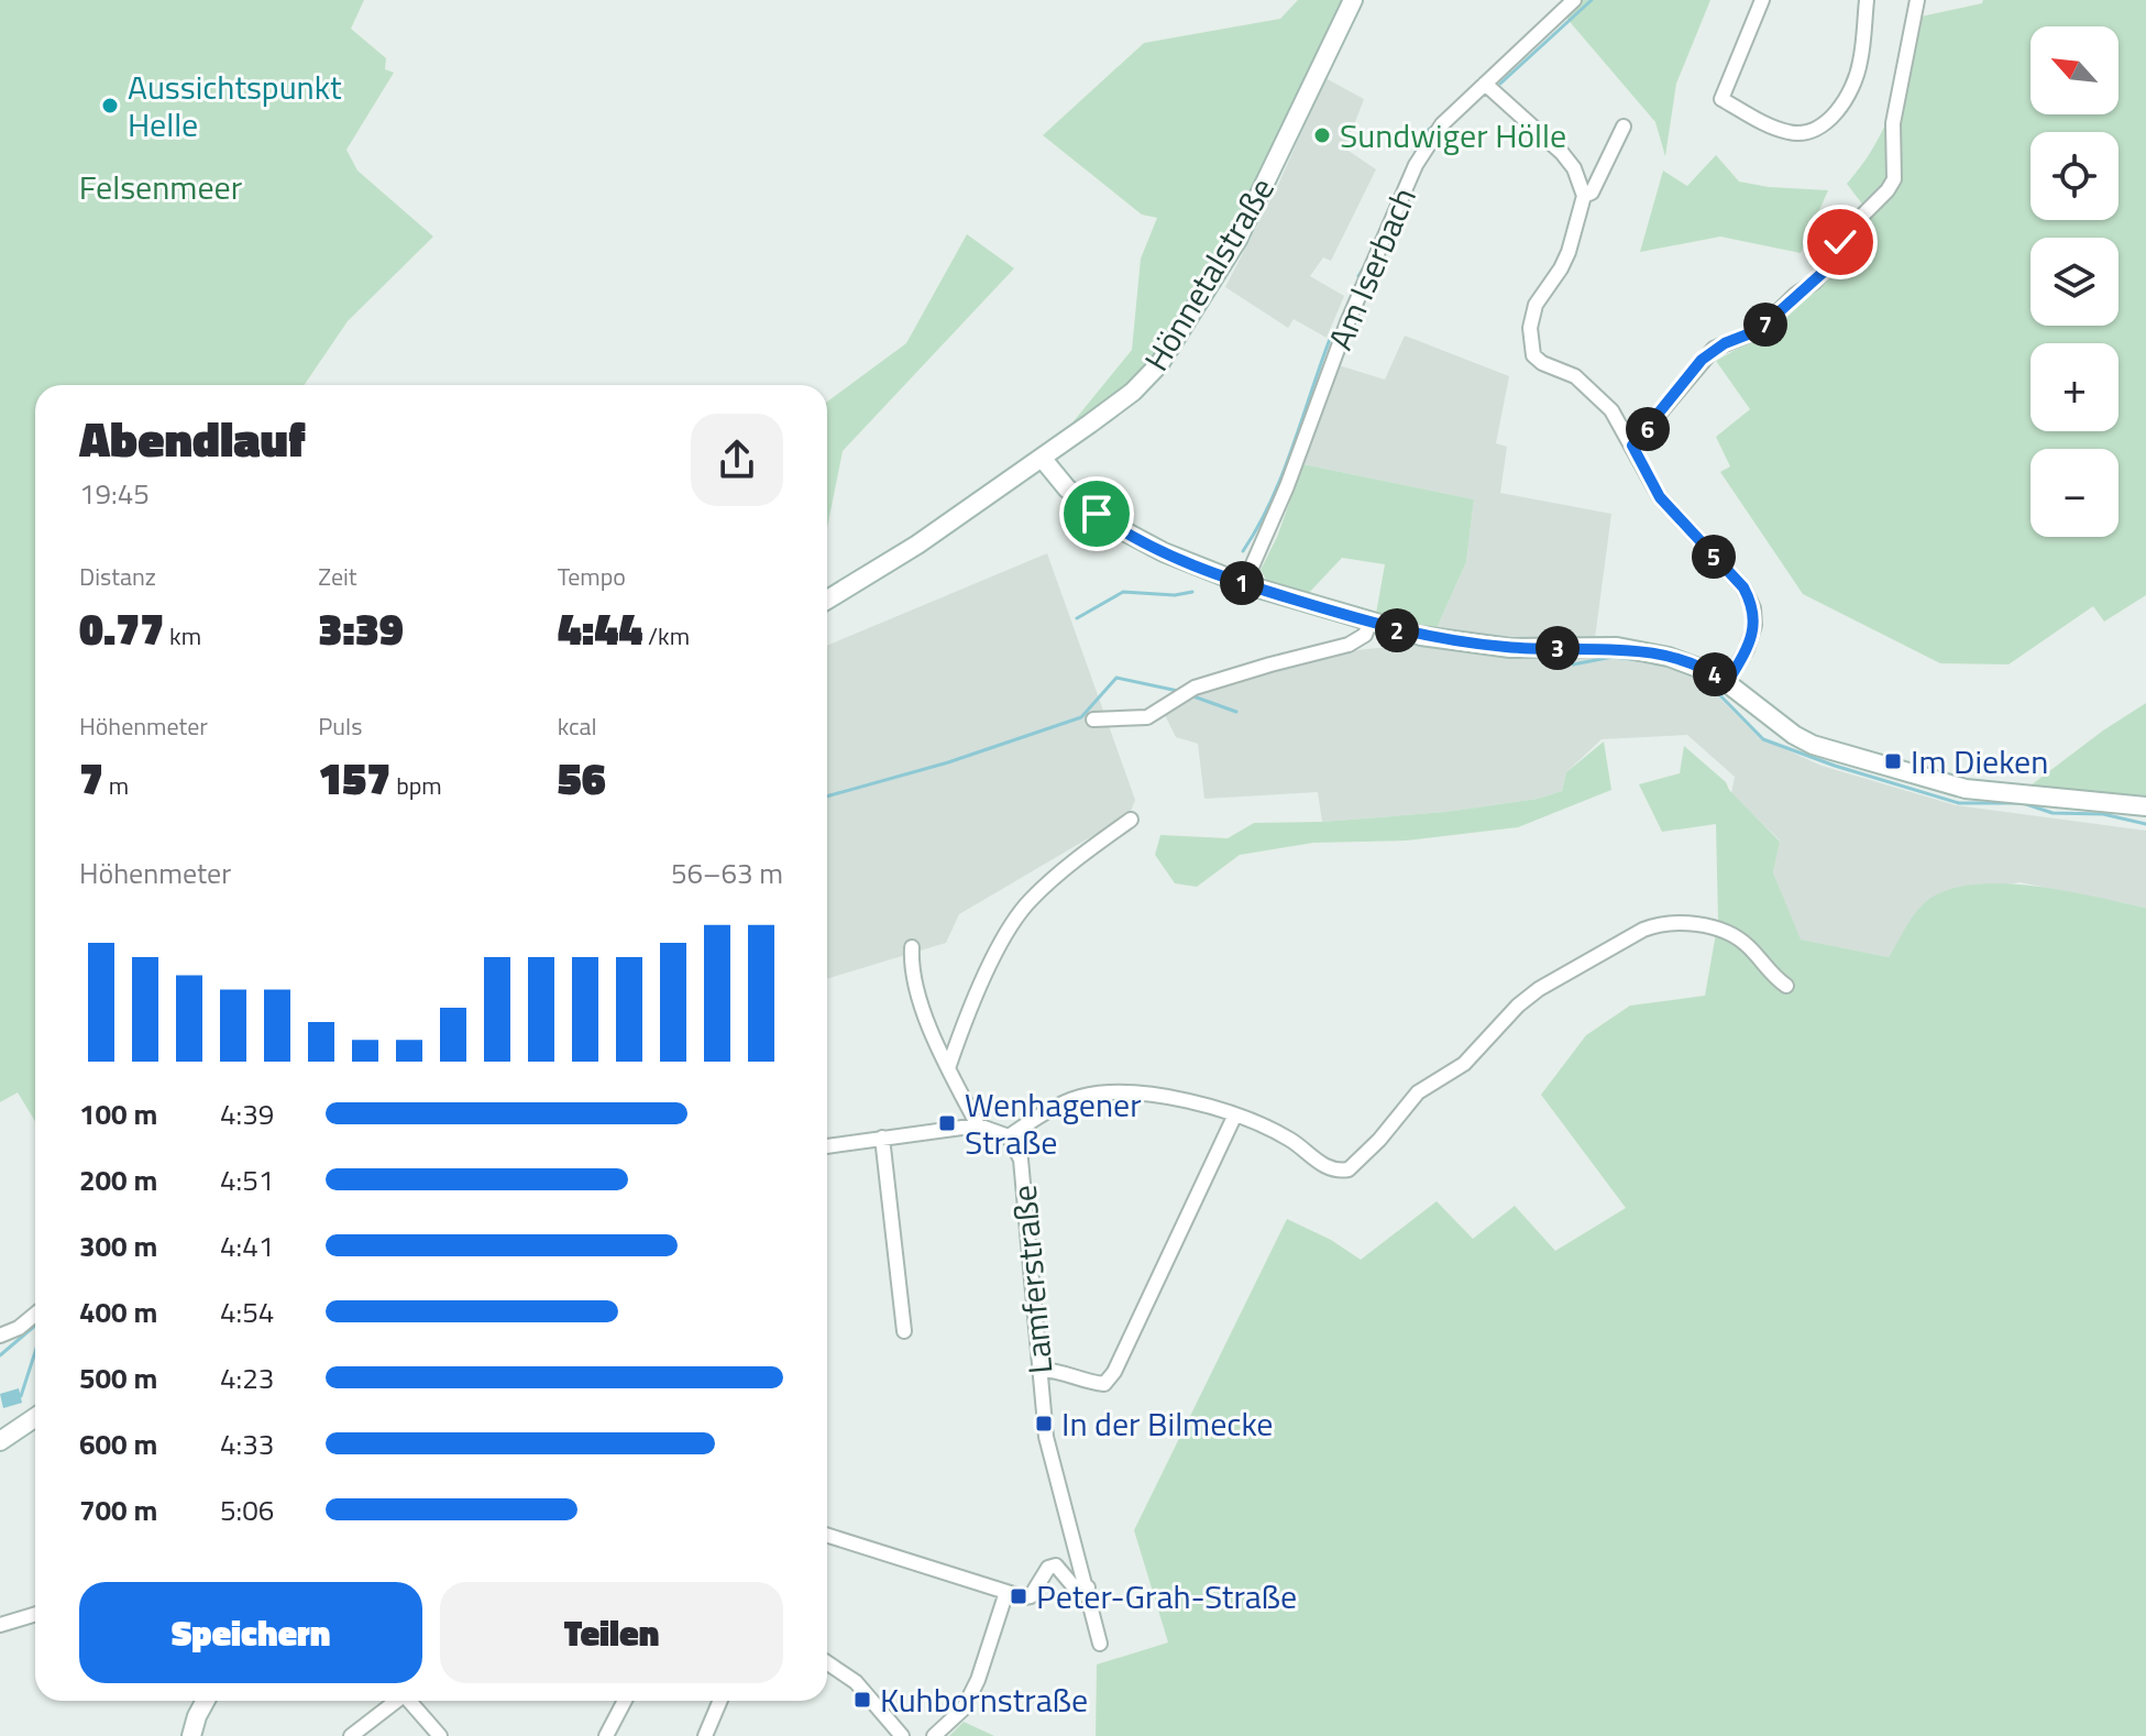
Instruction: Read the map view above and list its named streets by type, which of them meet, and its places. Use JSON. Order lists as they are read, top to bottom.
{
  "streets": {
    "street": ["Am Iserbach", "Hönnetalstraße", "Lamferstraße"]
  },
  "parks": ["Felsenmeer"],
  "places": {
    "other": ["Aussichtspunkt Helle", "Sundwiger Hölle"],
    "transit": [
      "Im Dieken",
      "Wenhagener Straße",
      "In der Bilmecke",
      "Peter-Grah-Straße",
      "Kuhbornstraße"
    ]
  },
  "north": "top left",
  "page": {
    "map_buttons": ["+", "−"],
    "pins": [
      "7",
      "6",
      "5",
      "1",
      "2",
      "3",
      "4"
    ],
    "heading": ["Abendlauf", "19:45"],
    "stats": [
      ["Distanz", "0.77 km"],
      ["Zeit", "3:39"],
      ["Tempo", "4:44 /km"],
      ["Höhenmeter", "7 m"],
      ["Puls", "157 bpm"],
      ["kcal", "56"]
    ],
    "chart": ["Höhenmeter", "56–63 m"],
    "list": [
      {
        "name": "100 m",
        "note": "4:39"
      },
      {
        "name": "200 m",
        "note": "4:51"
      },
      {
        "name": "300 m",
        "note": "4:41"
      },
      {
        "name": "400 m",
        "note": "4:54"
      },
      {
        "name": "500 m",
        "note": "4:23"
      },
      {
        "name": "600 m",
        "note": "4:33"
      },
      {
        "name": "700 m",
        "note": "5:06"
      }
    ],
    "buttons": ["Speichern", "Teilen"]
  }
}
